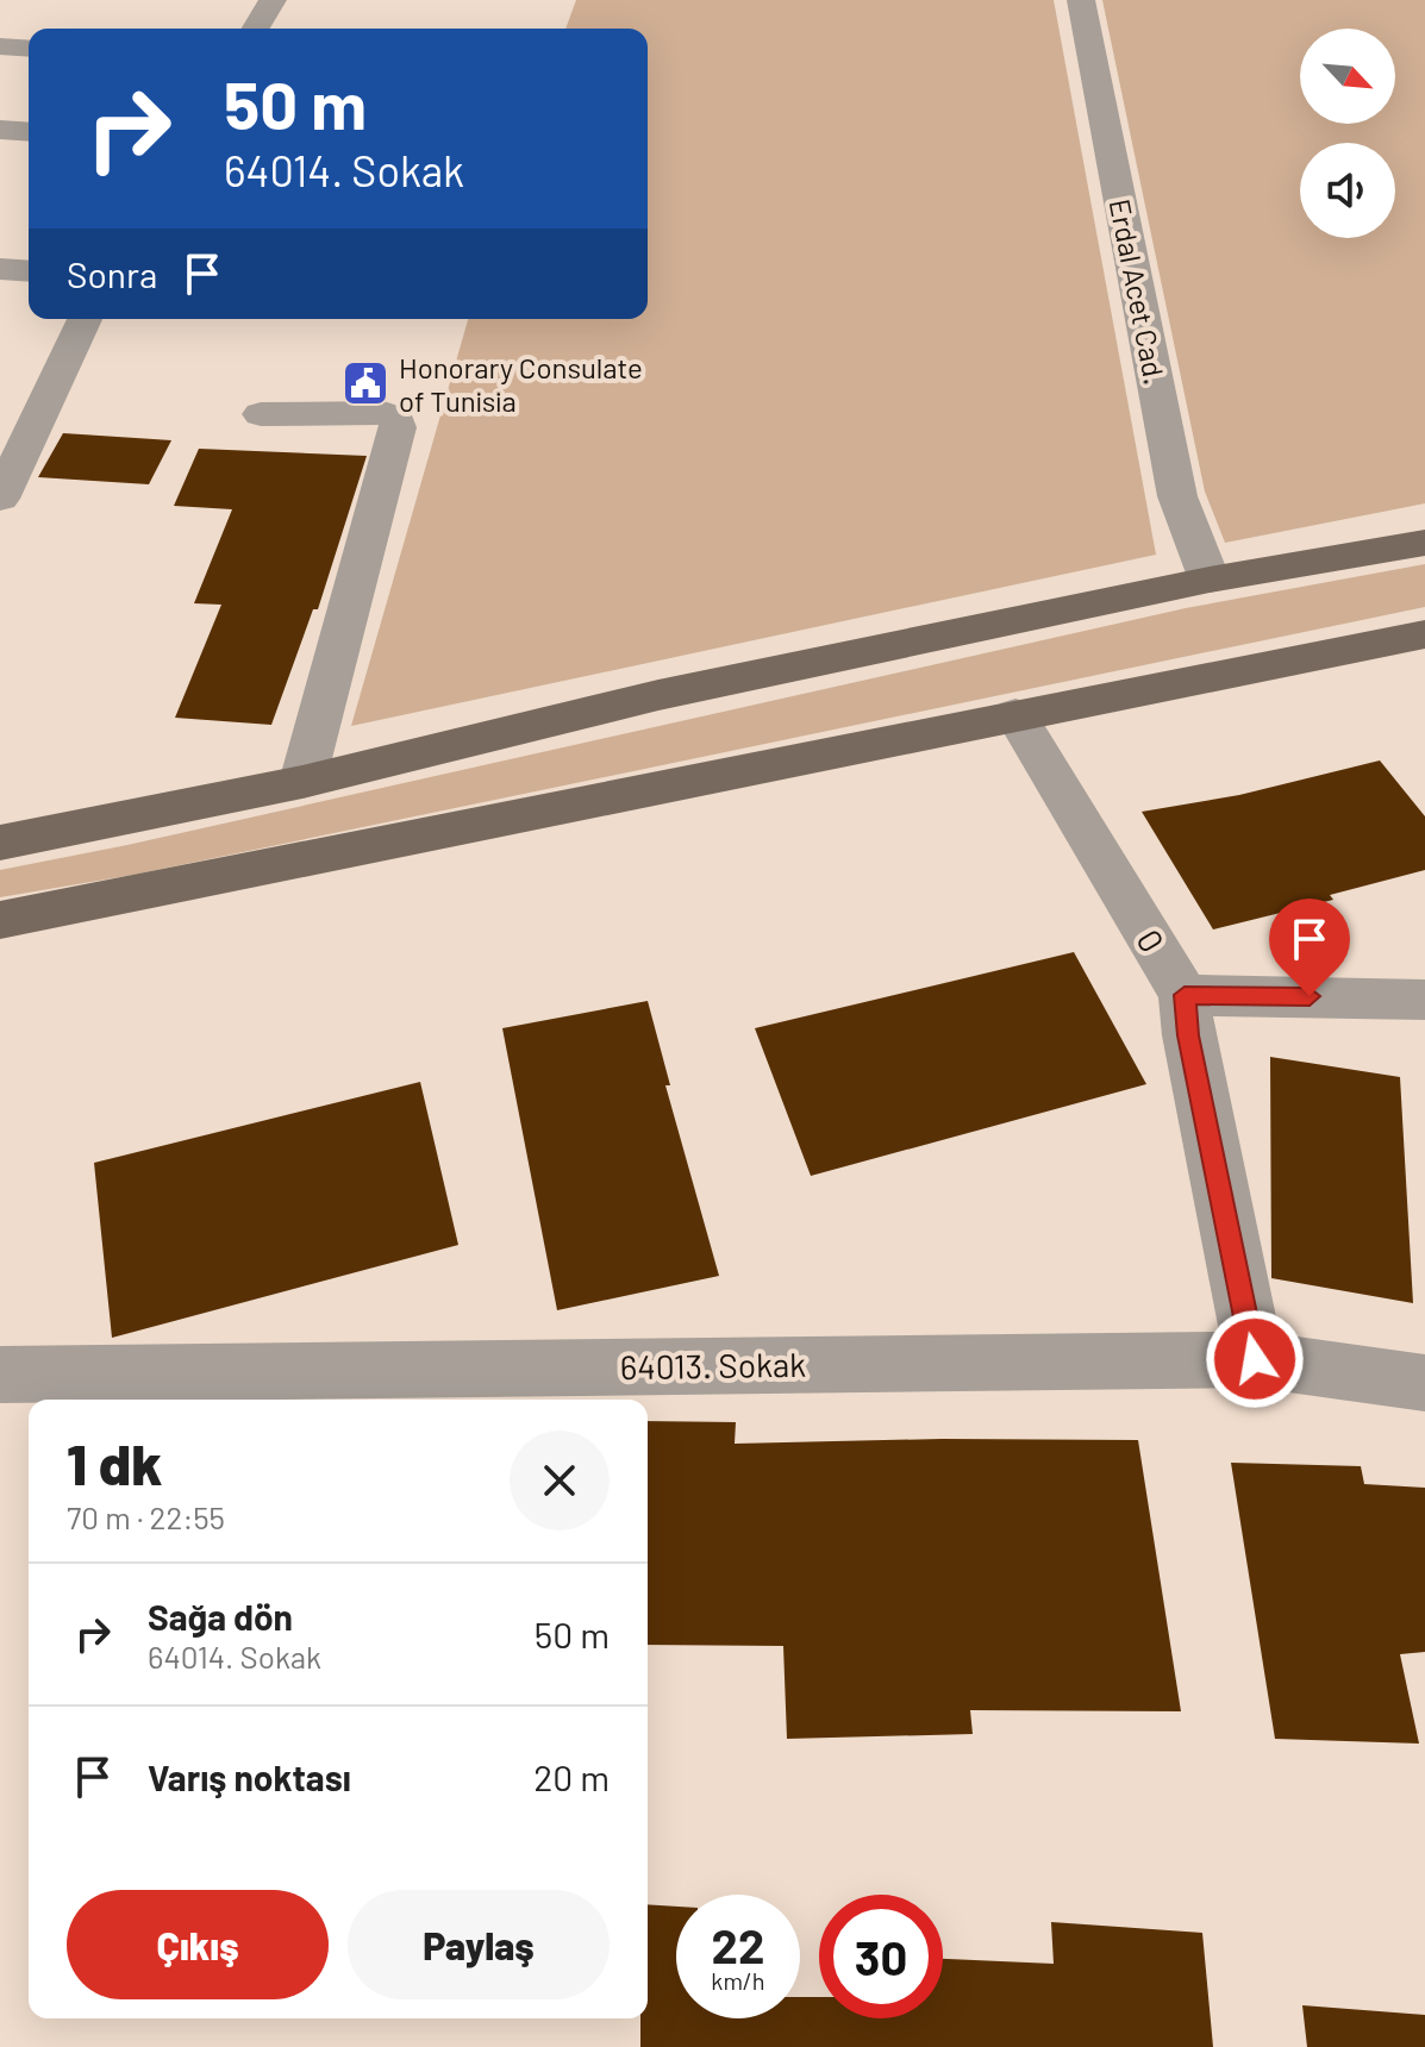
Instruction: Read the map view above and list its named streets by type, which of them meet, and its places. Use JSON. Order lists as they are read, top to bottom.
{
  "streets": {
    "street": ["Erdal Acet Cad.", "0", "64013. Sokak"]
  },
  "crossings": [
    ["0", "64013. Sokak"]
  ],
  "places": {
    "public building": ["Honorary Consulate of Tunisia"]
  },
  "north": "bottom right",
  "page": {
    "turn": ["50 m", "64014. Sokak"],
    "then": "Sonra",
    "heading": ["1 dk", "70 m · 22:55"],
    "list": [
      {
        "name": "Sağa dön",
        "note": "64014. Sokak",
        "value": "50 m"
      },
      {
        "name": "Varış noktası",
        "value": "20 m"
      }
    ],
    "buttons": ["Çıkış", "Paylaş"],
    "speed": "22 km/h",
    "limit": "30"
  }
}
